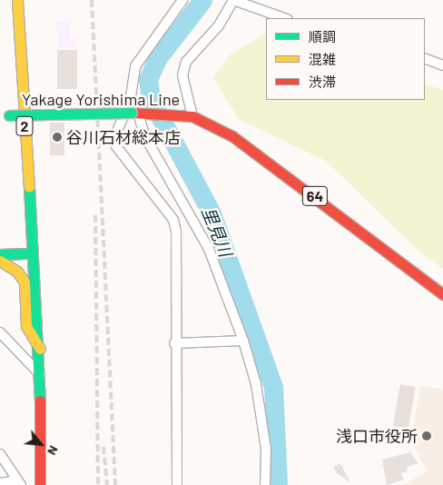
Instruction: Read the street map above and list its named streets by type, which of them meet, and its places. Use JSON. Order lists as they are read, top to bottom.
{
  "streets": {
    "main road": ["Yakage Yorishima Line", "2", "64"]
  },
  "water": ["里見川"],
  "places": ["谷川石材総本店", "浅口市役所"],
  "legend": ["順調", "混雑", "渋滞"],
  "north": "bottom right"
}
